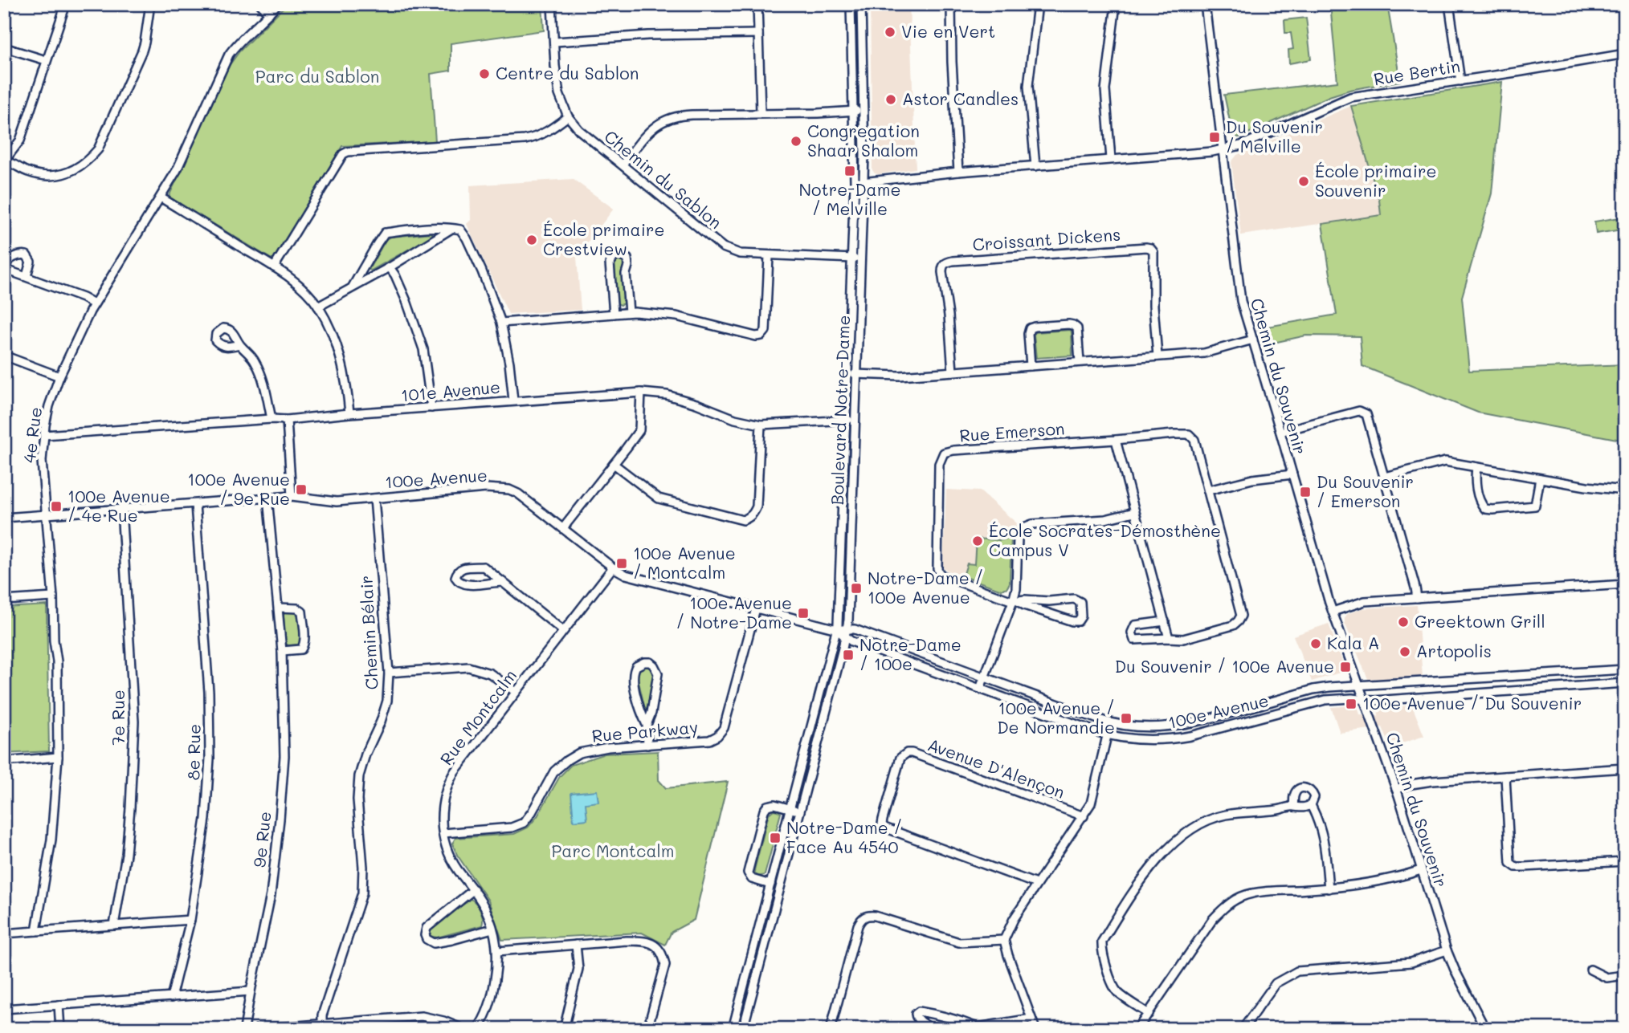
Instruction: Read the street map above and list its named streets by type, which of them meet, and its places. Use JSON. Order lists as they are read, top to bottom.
{
  "streets": {
    "street": [
      "Rue Bertin",
      "Chemin du Sablon",
      "Croissant Dickens",
      "Chemin du Souvenir",
      "101e Avenue",
      "Boulevard Notre-Dame",
      "Rue Emerson",
      "4e Rue",
      "100e Avenue",
      "Chemin Bélair",
      "7e Rue",
      "Rue Montcalm",
      "Rue Parkway",
      "8e Rue",
      "Avenue D'Alençon",
      "9e Rue"
    ]
  },
  "crossings": [
    ["Rue Bertin", "Chemin du Souvenir"],
    ["Rue Bertin", "Boulevard Notre-Dame"],
    ["Chemin du Sablon", "Boulevard Notre-Dame"],
    ["Chemin du Souvenir", "100e Avenue"],
    ["101e Avenue", "Boulevard Notre-Dame"],
    ["101e Avenue", "4e Rue"],
    ["Boulevard Notre-Dame", "100e Avenue"],
    ["4e Rue", "100e Avenue"],
    ["100e Avenue", "Chemin Bélair"],
    ["100e Avenue", "7e Rue"],
    ["100e Avenue", "Rue Montcalm"],
    ["100e Avenue", "Rue Parkway"],
    ["100e Avenue", "8e Rue"],
    ["100e Avenue", "9e Rue"],
    ["Rue Montcalm", "Rue Parkway"]
  ],
  "parks": ["Parc du Sablon", "Parc Montcalm"],
  "places": {
    "other": [
      "Vie en Vert",
      "Centre du Sablon",
      "Astor Candles",
      "Congregation Shaar Shalom",
      "École primaire Souvenir",
      "École primaire Crestview",
      "École Socrates-Démosthène Campus V",
      "Greektown Grill",
      "Kala A",
      "Artopolis"
    ],
    "transit": [
      "Du Souvenir / Melville",
      "Notre-Dame / Melville",
      "100e Avenue / 9e Rue",
      "Du Souvenir / Emerson",
      "100e Avenue / 4e Rue",
      "100e Avenue / Montcalm",
      "Notre-Dame / 100e Avenue",
      "100e Avenue / Notre-Dame",
      "Notre-Dame / 100e",
      "Du Souvenir / 100e Avenue",
      "100e Avenue / Du Souvenir",
      "100e Avenue / De Normandie",
      "Notre-Dame / Face Au 4540"
    ]
  }
}
